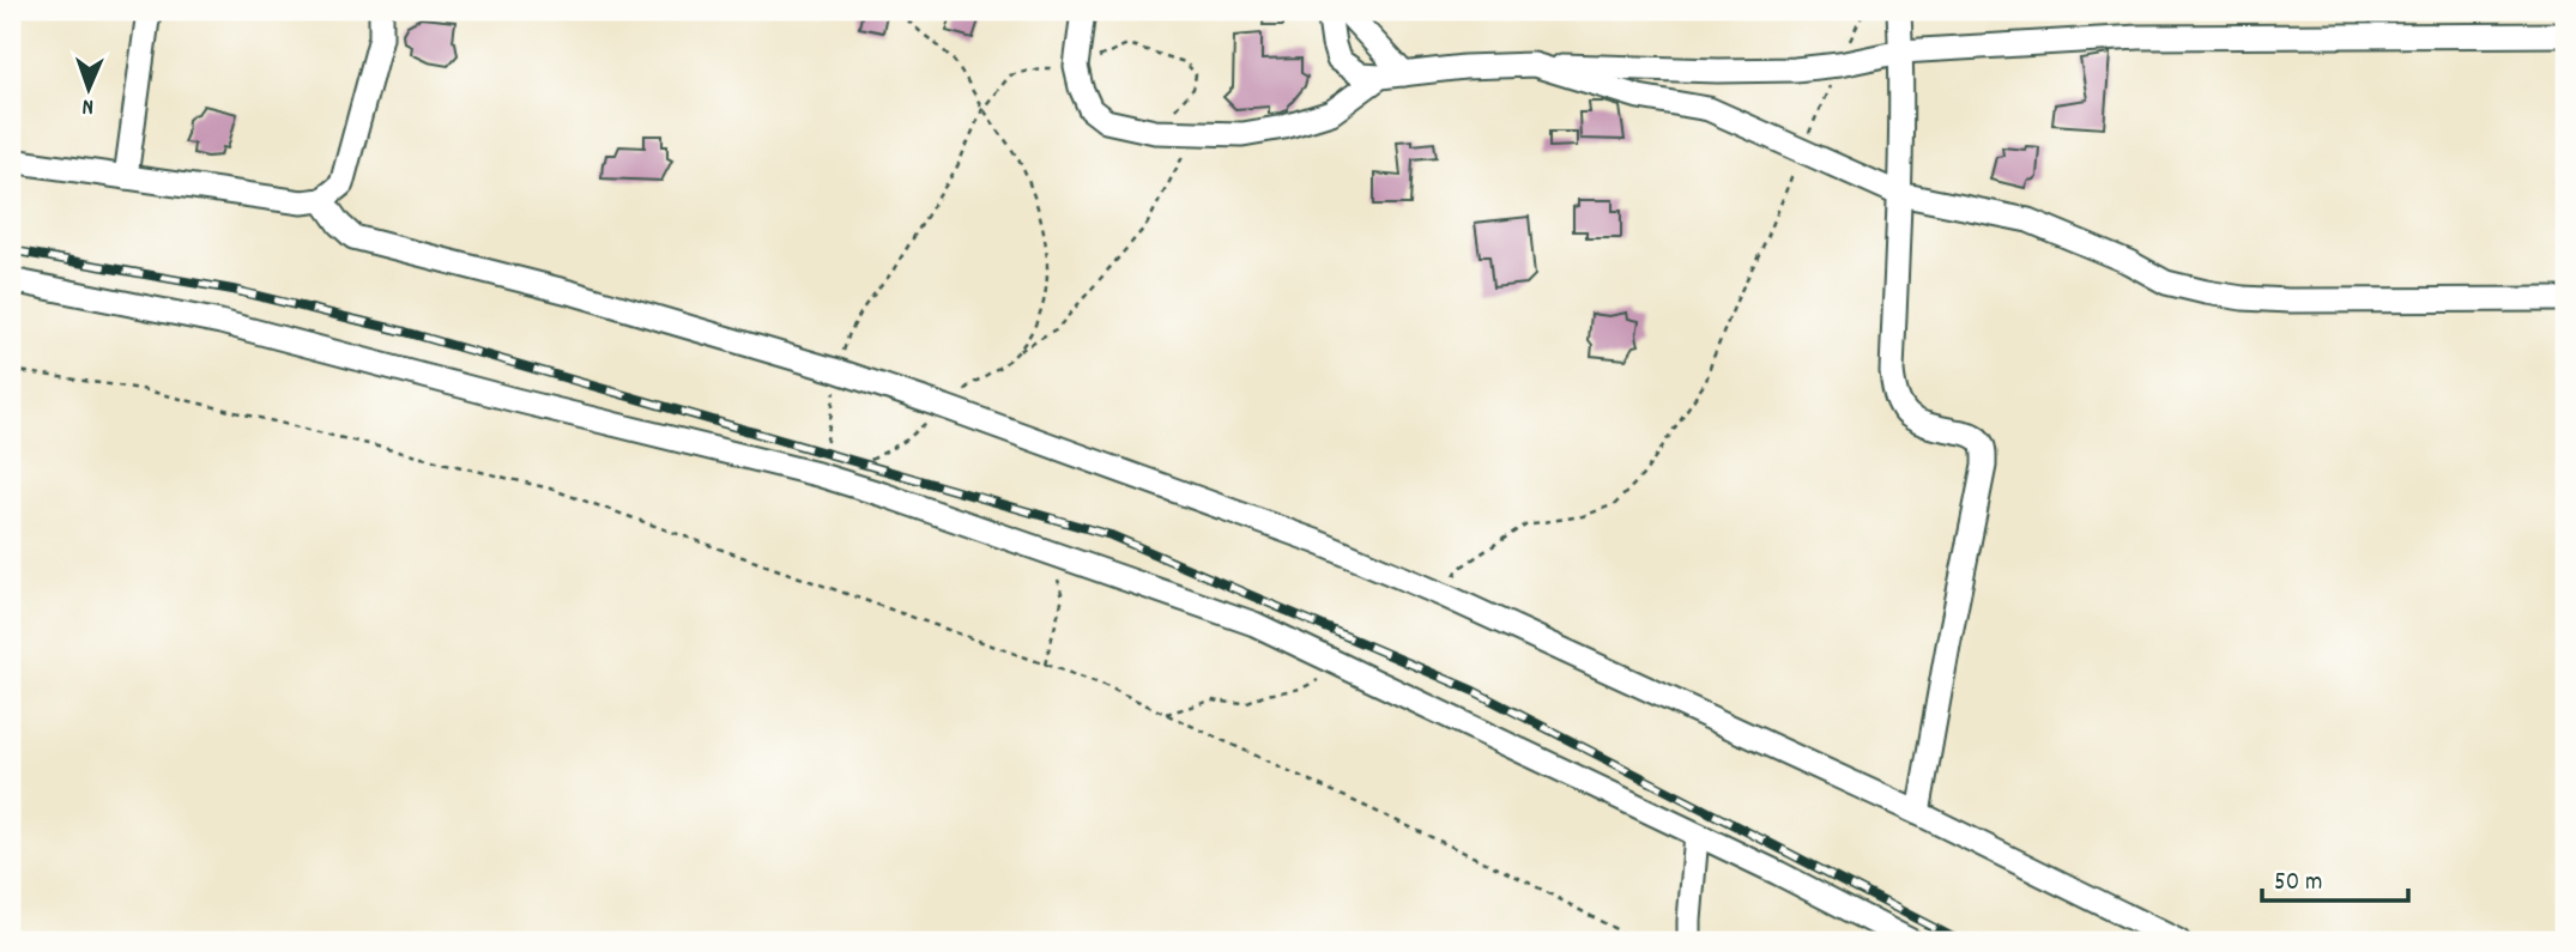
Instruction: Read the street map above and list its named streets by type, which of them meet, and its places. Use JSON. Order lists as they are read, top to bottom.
{
  "scale_bar": "50 m",
  "north": "bottom"
}
